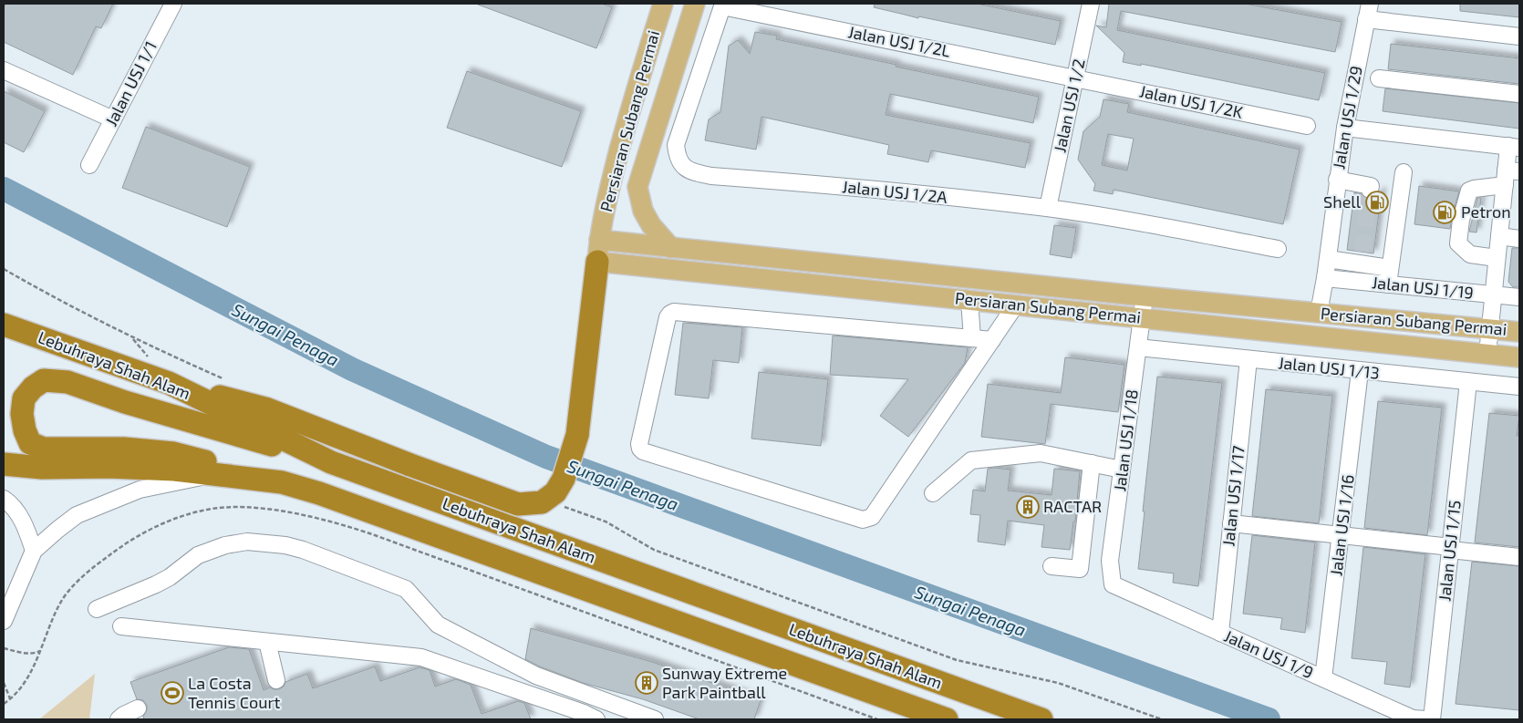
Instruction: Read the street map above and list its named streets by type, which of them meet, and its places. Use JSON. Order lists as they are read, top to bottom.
{
  "streets": {
    "highway": ["Lebuhraya Shah Alam"],
    "main road": ["Persiaran Subang Permai"],
    "street": [
      "Jalan USJ 1/2L",
      "Jalan USJ 1/1",
      "Jalan USJ 1/2K",
      "Jalan USJ 1/2",
      "Jalan USJ 1/29",
      "Jalan USJ 1/2A",
      "Jalan USJ 1/19",
      "Jalan USJ 1/13",
      "Jalan USJ 1/18",
      "Jalan USJ 1/17",
      "Jalan USJ 1/16",
      "Jalan USJ 1/15",
      "Jalan USJ 1/9"
    ]
  },
  "crossings": [
    ["Jalan USJ 1/2L", "Jalan USJ 1/2K"],
    ["Jalan USJ 1/2L", "Jalan USJ 1/2"],
    ["Jalan USJ 1/2L", "Jalan USJ 1/2A"],
    ["Jalan USJ 1/2K", "Jalan USJ 1/2"],
    ["Jalan USJ 1/2", "Jalan USJ 1/2A"],
    ["Jalan USJ 1/29", "Persiaran Subang Permai"],
    ["Jalan USJ 1/29", "Jalan USJ 1/19"],
    ["Persiaran Subang Permai", "Jalan USJ 1/18"],
    ["Jalan USJ 1/13", "Jalan USJ 1/18"],
    ["Jalan USJ 1/13", "Jalan USJ 1/17"],
    ["Jalan USJ 1/13", "Jalan USJ 1/16"],
    ["Jalan USJ 1/13", "Jalan USJ 1/15"],
    ["Jalan USJ 1/18", "Jalan USJ 1/9"],
    ["Jalan USJ 1/17", "Jalan USJ 1/9"],
    ["Jalan USJ 1/16", "Jalan USJ 1/9"]
  ],
  "water": ["Sungai Penaga"],
  "places": {
    "fuel station": ["Shell", "Petron"],
    "building": ["RACTAR", "Sunway Extreme Park Paintball"],
    "sports": ["La Costa Tennis Court"]
  }
}
